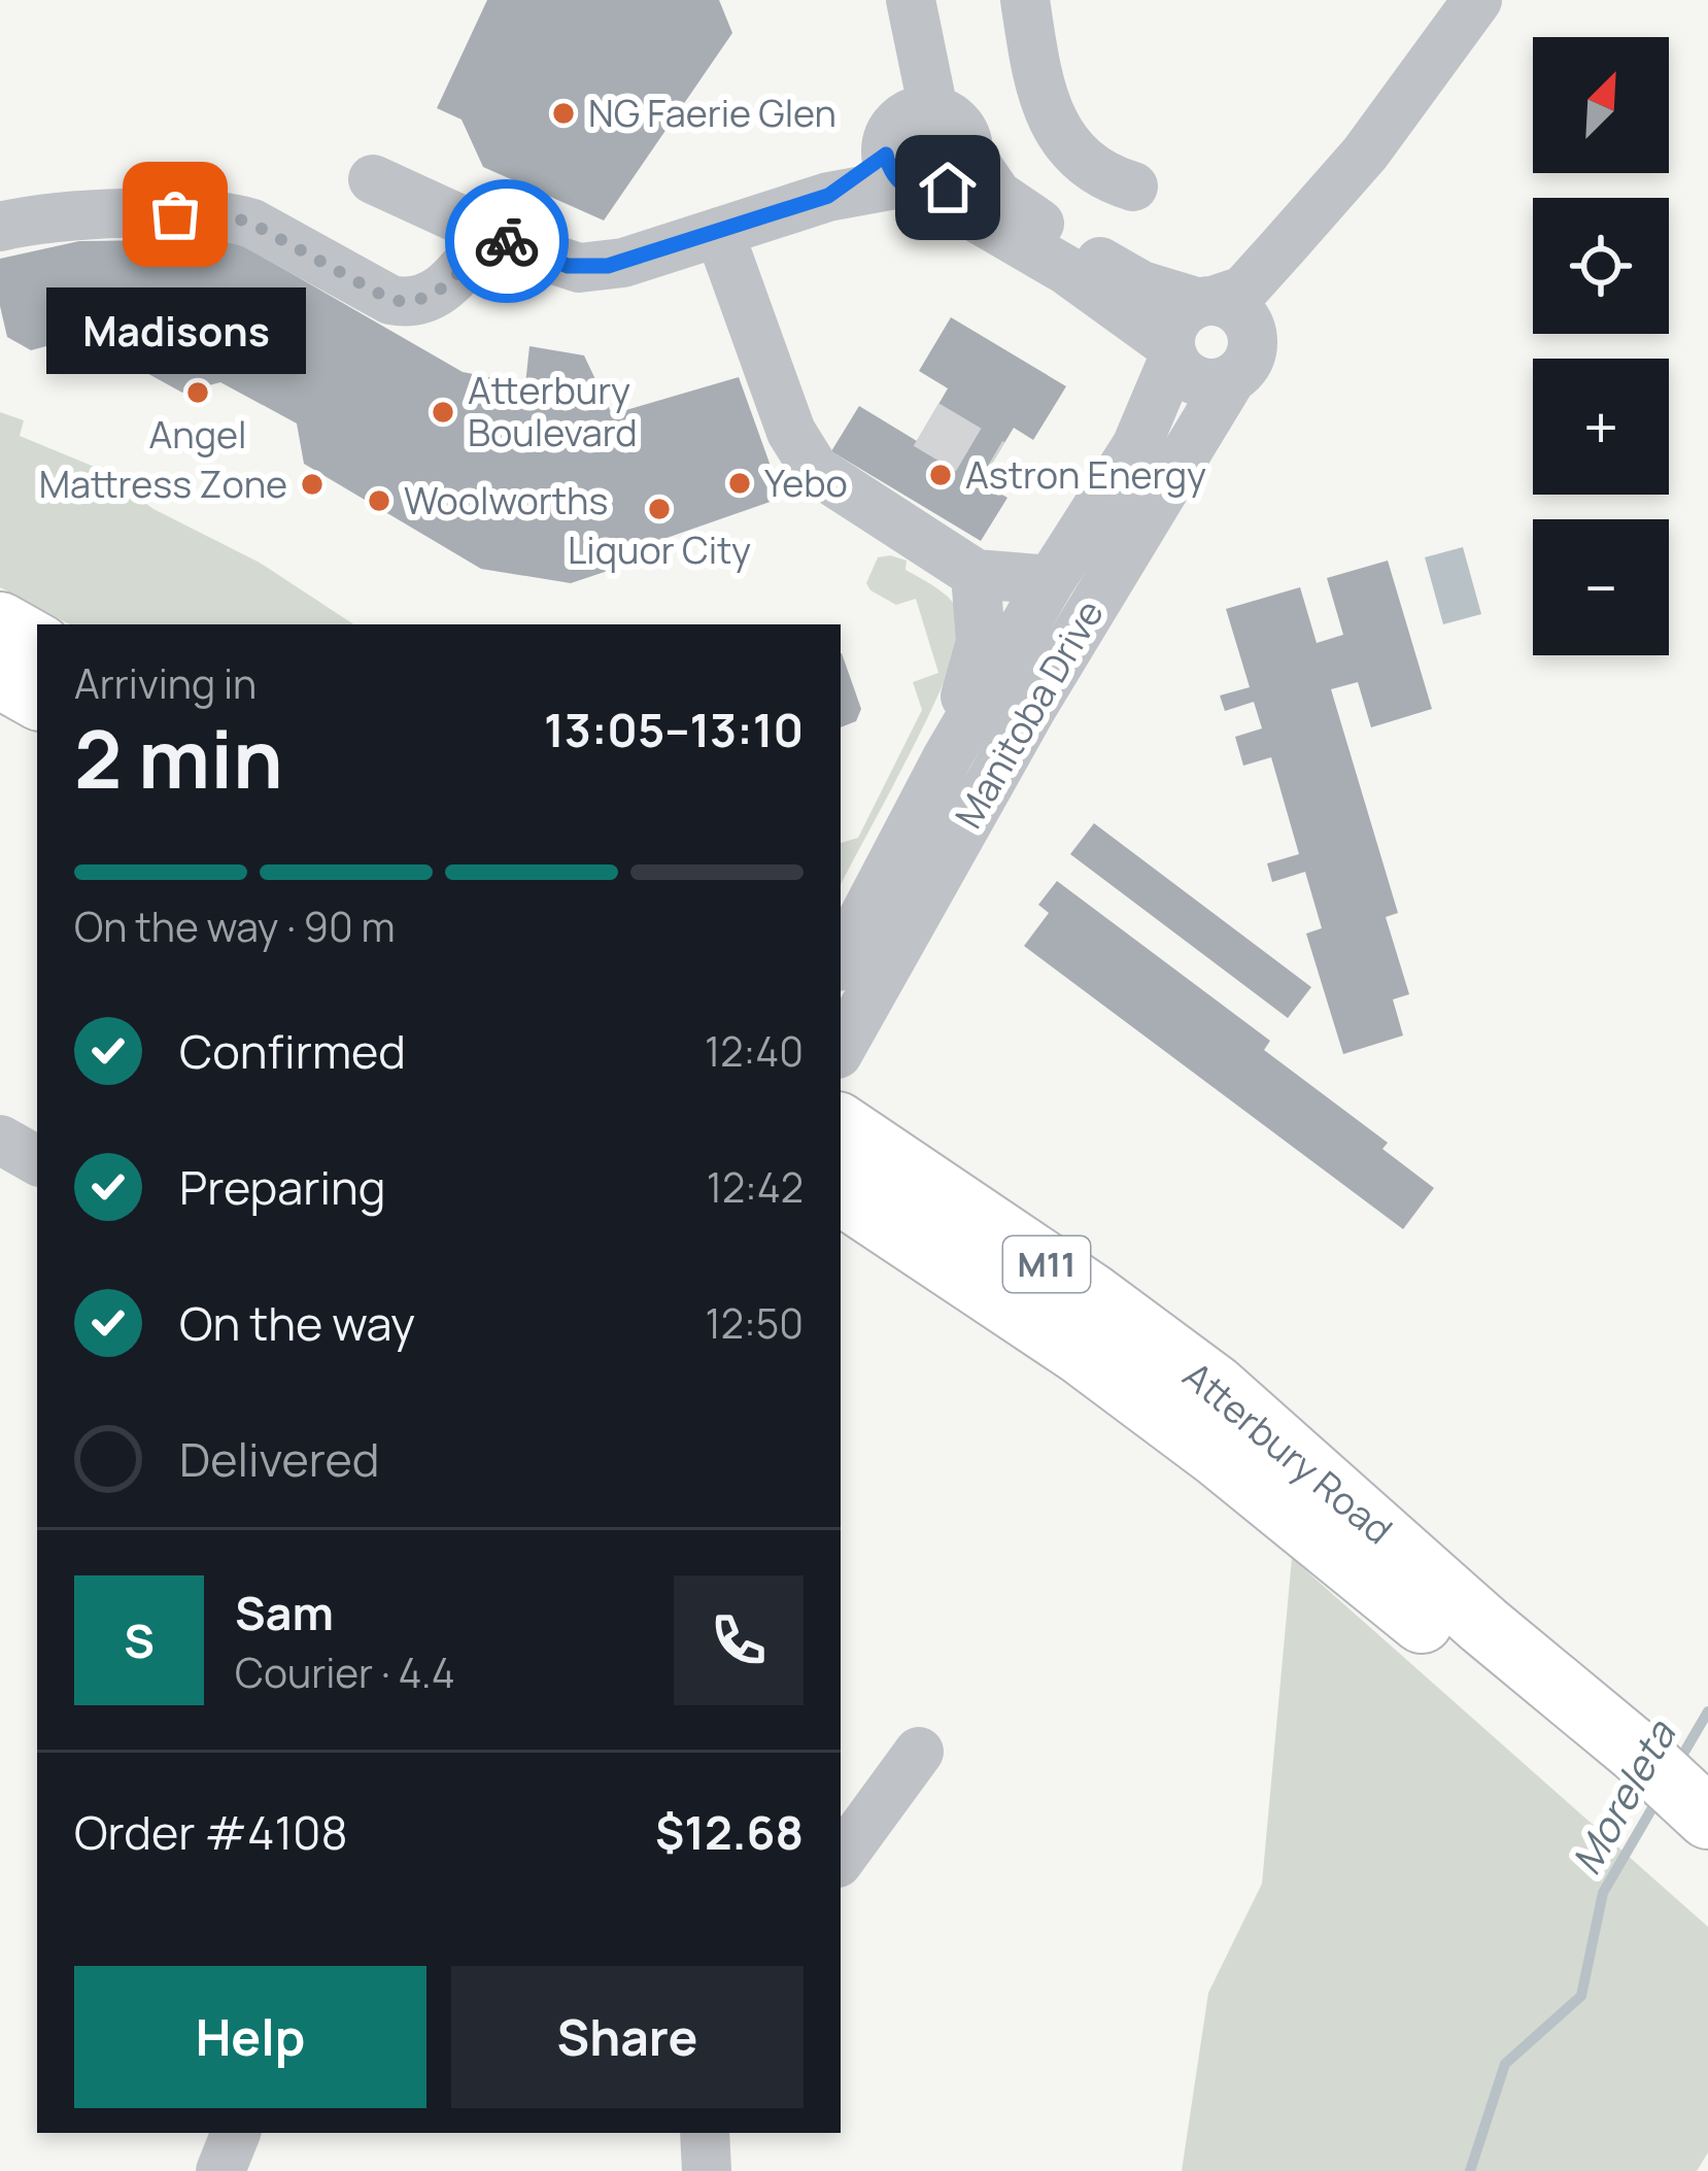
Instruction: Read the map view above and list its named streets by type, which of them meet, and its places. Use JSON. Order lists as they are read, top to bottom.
{
  "streets": {
    "main road": ["M11", "Atterbury Road"],
    "street": ["Manitoba Drive"]
  },
  "water": ["Moreleta"],
  "places": [
    "NG Faerie Glen",
    "Madisons",
    "Angel",
    "Atterbury Boulevard",
    "Astron Energy",
    "Yebo",
    "Mattress Zone",
    "Woolworths",
    "Liquor City"
  ],
  "north": "top right",
  "page": {
    "map_buttons": ["+", "−"],
    "bubble": "Madisons",
    "heading": ["2 min", "Arriving in", "13:05–13:10"],
    "panel": [
      "Sam",
      "Courier · 4.4",
      "Order #4108",
      "$12.68"
    ],
    "bar": "On the way · 90 m",
    "list": [
      ["Confirmed", "12:40"],
      ["Preparing", "12:42"],
      ["On the way", "12:50"],
      "Delivered"
    ],
    "round": "S",
    "buttons": ["Help", "Share"]
  }
}
